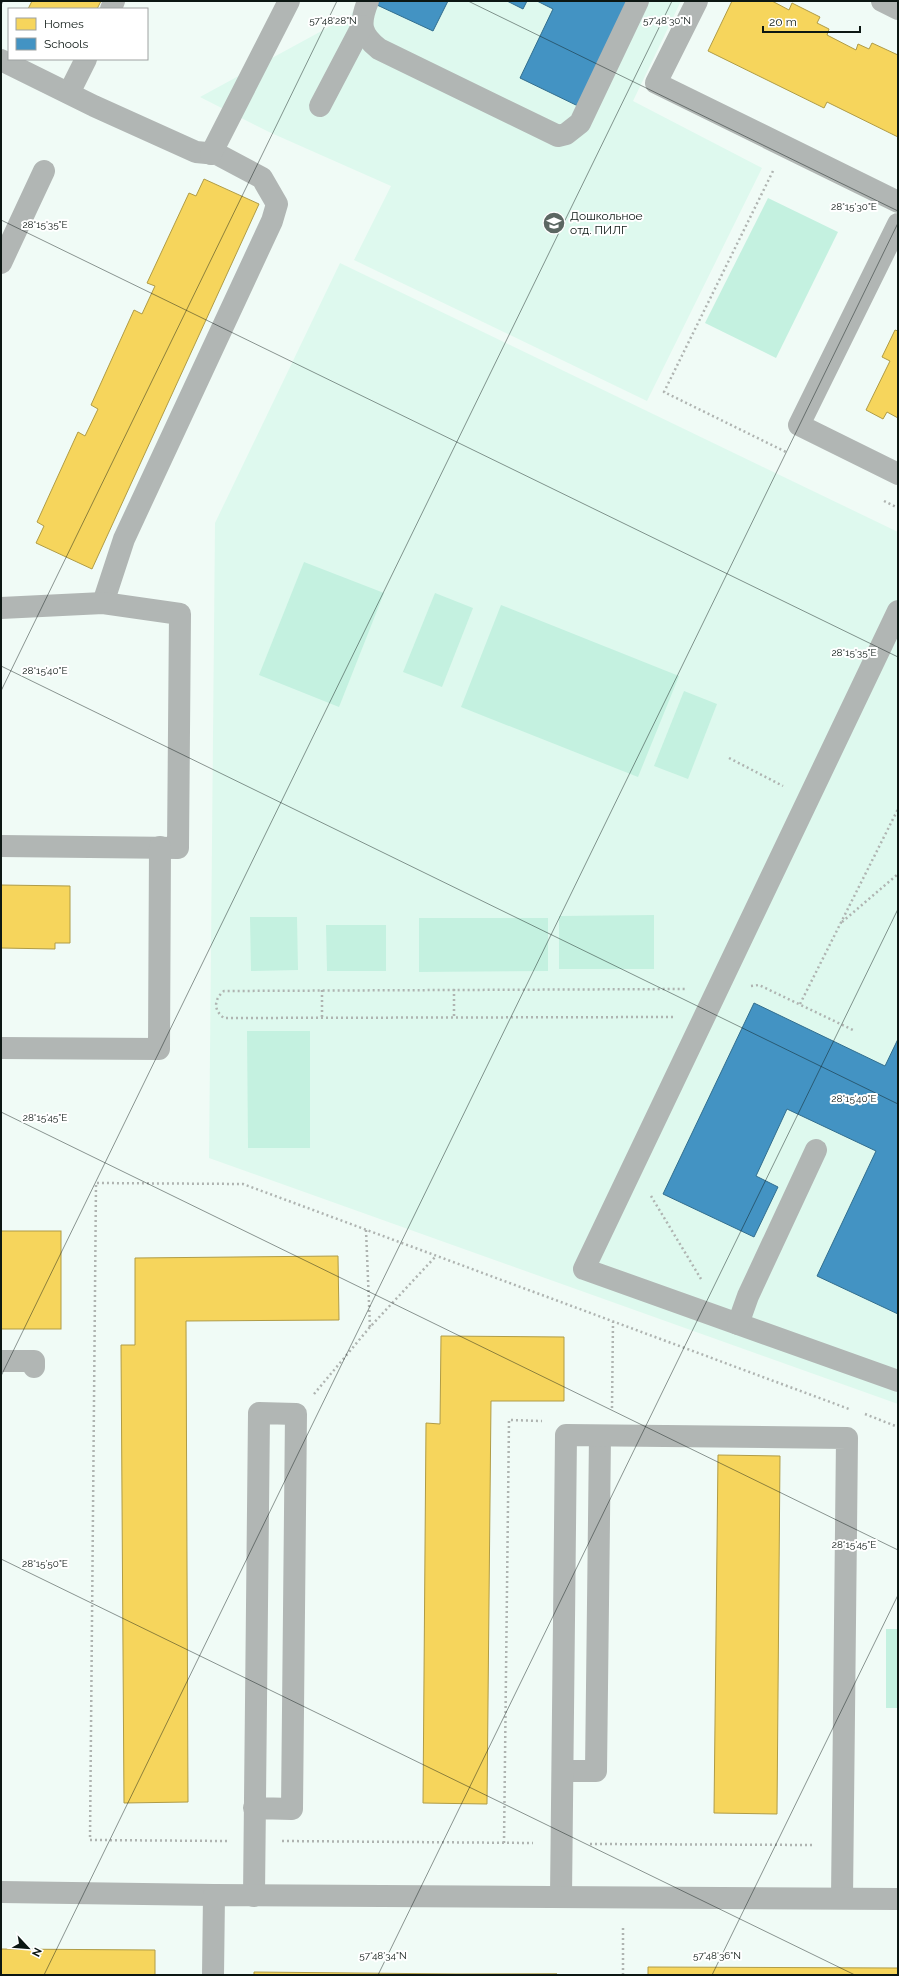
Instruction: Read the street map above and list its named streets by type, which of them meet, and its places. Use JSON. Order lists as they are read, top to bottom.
{
  "places": {
    "school or university": ["Дошкольное отд. ПИЛГ"]
  },
  "legend": ["Homes", "Schools"],
  "scale_bar": "20 m",
  "north": "bottom right",
  "coordinates": [
    "57°48'28\"N",
    "57°48'30\"N",
    "28°15'30\"E",
    "28°15'35\"E",
    "28°15'40\"E",
    "28°15'45\"E",
    "28°15'50\"E",
    "57°48'34\"N",
    "57°48'36\"N"
  ]
}
